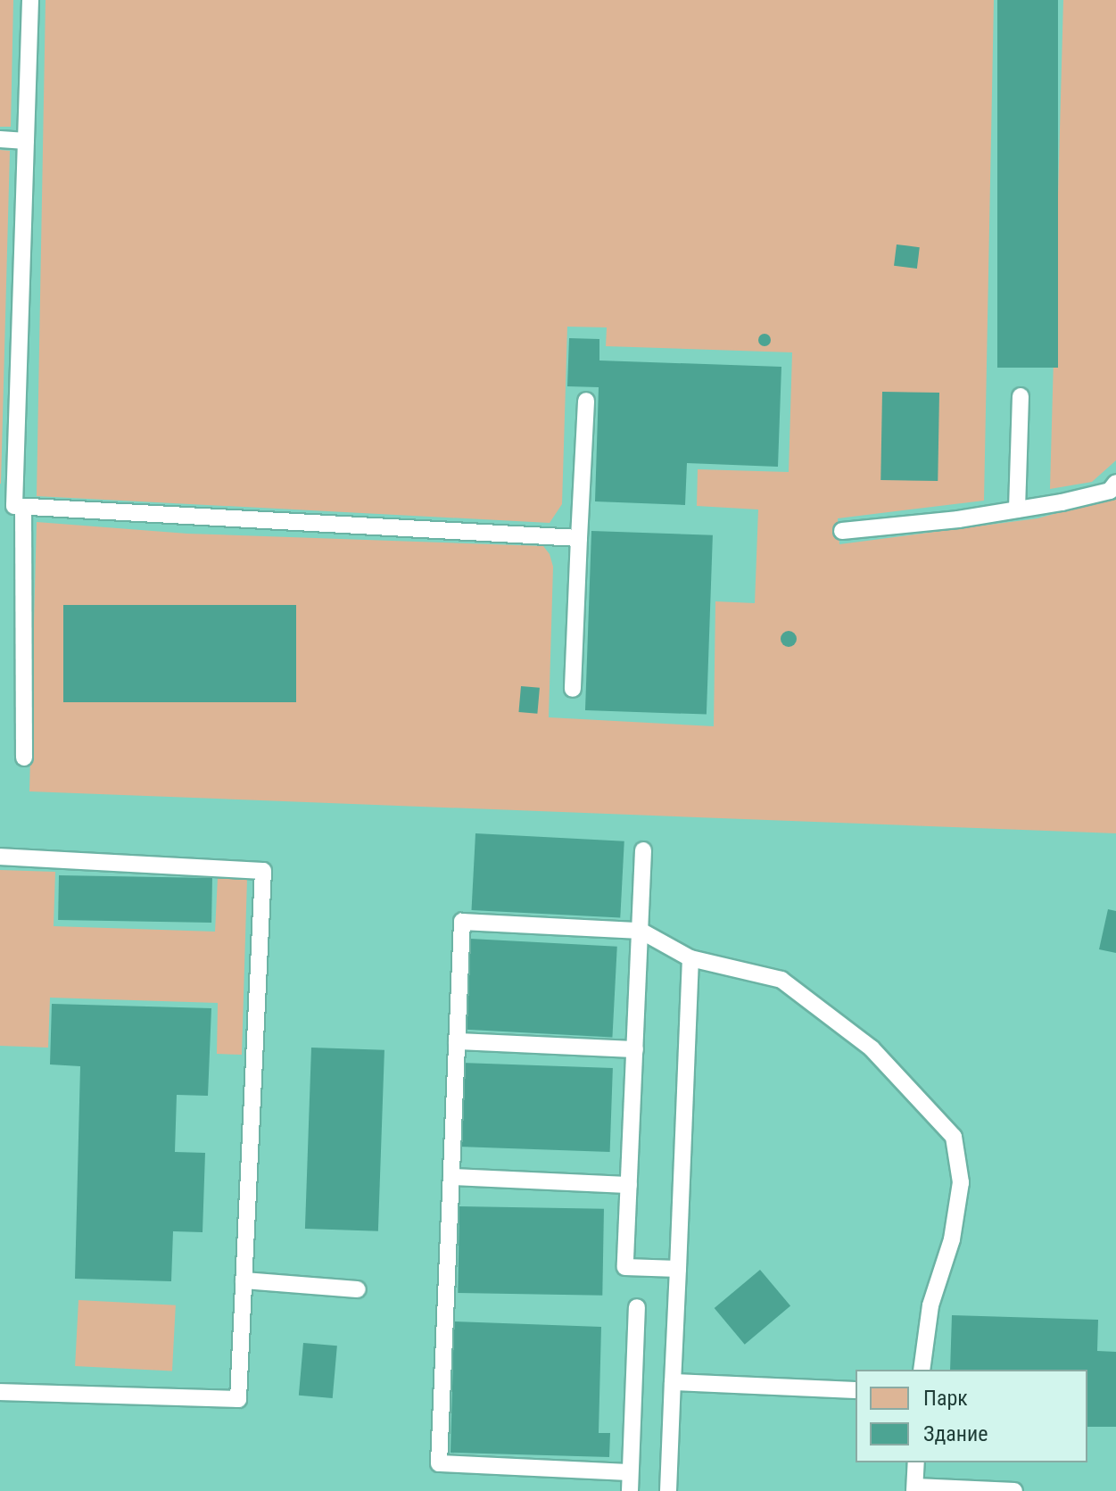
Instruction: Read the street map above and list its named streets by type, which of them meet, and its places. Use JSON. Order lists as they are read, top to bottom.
{
  "legend": ["Парк", "Здание"]
}
